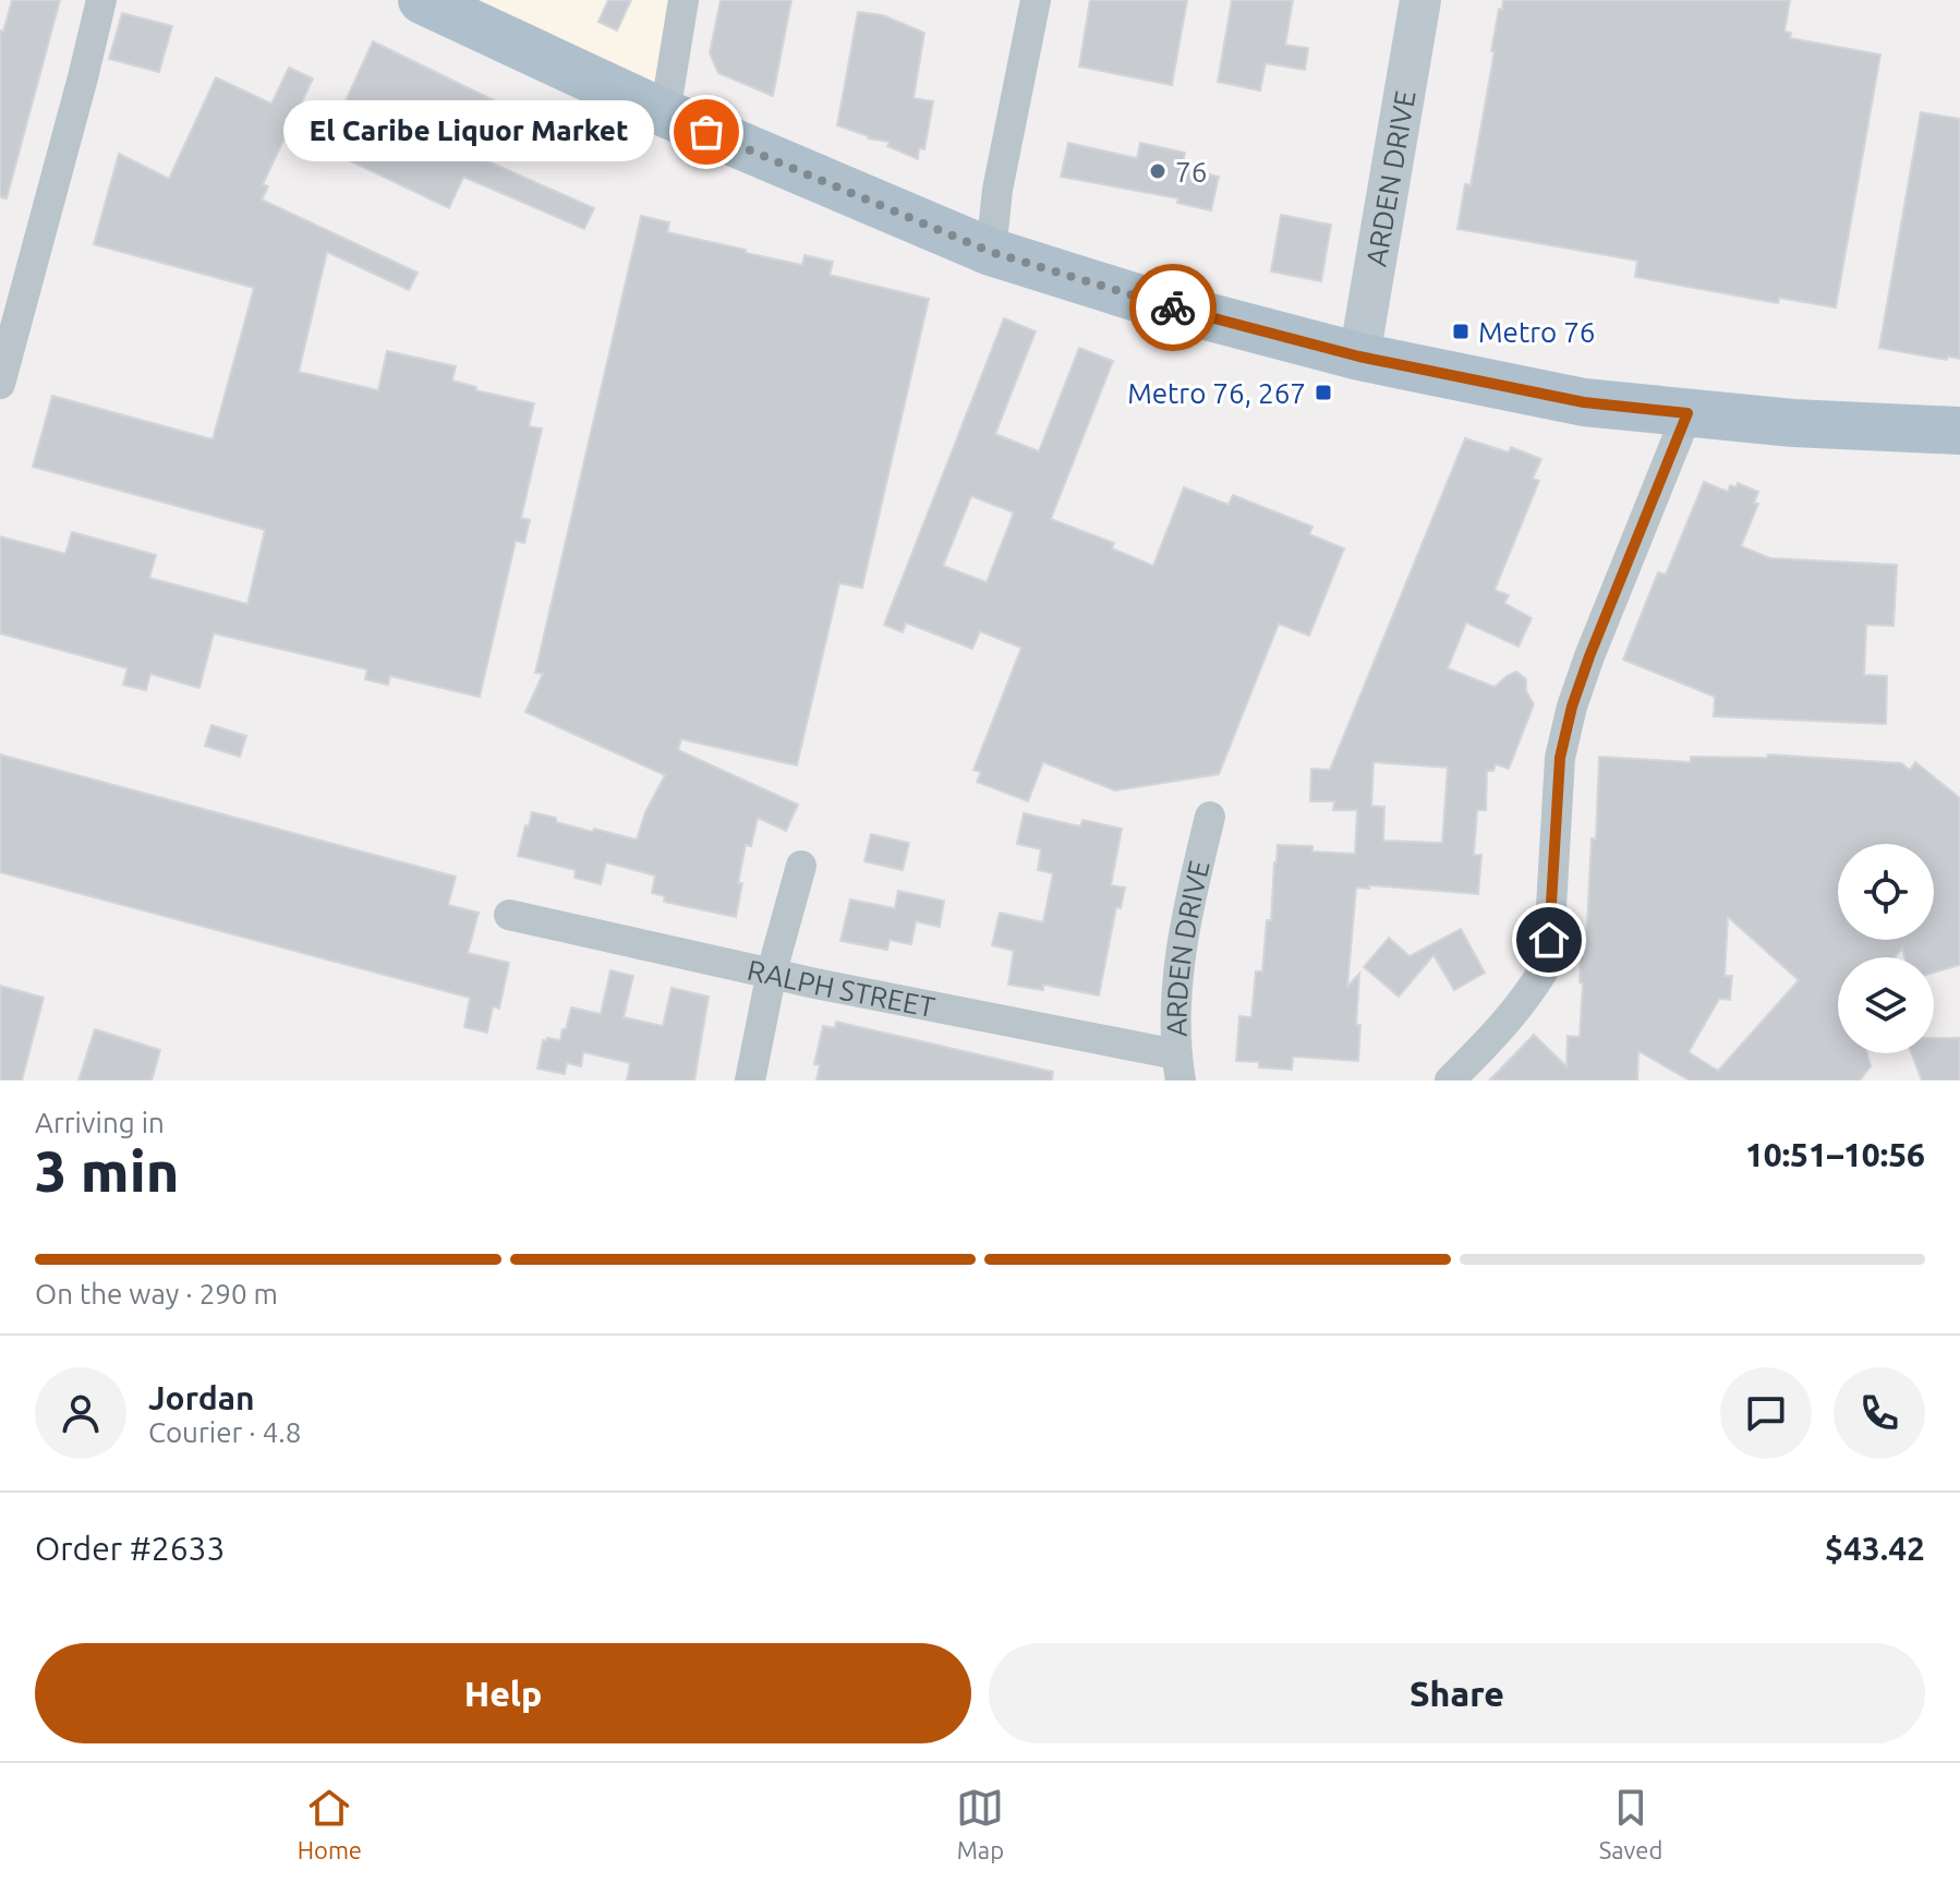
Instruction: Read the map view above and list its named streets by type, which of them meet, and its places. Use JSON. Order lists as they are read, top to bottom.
{
  "streets": {
    "street": ["ARDEN DRIVE", "RALPH STREET"]
  },
  "crossings": [
    ["ARDEN DRIVE", "RALPH STREET"]
  ],
  "places": {
    "other": ["El Caribe Liquor Market", "76"],
    "transit": ["Metro 76", "Metro 76, 267"]
  },
  "page": {
    "bubble": "El Caribe Liquor Market",
    "heading": ["3 min", "Arriving in", "10:51–10:56"],
    "panel": [
      "Jordan",
      "Courier · 4.8",
      "Order #2633",
      "$43.42"
    ],
    "bar": "On the way · 290 m",
    "buttons": ["Help", "Share"],
    "tabs": ["Home", "Map", "Saved"]
  }
}
